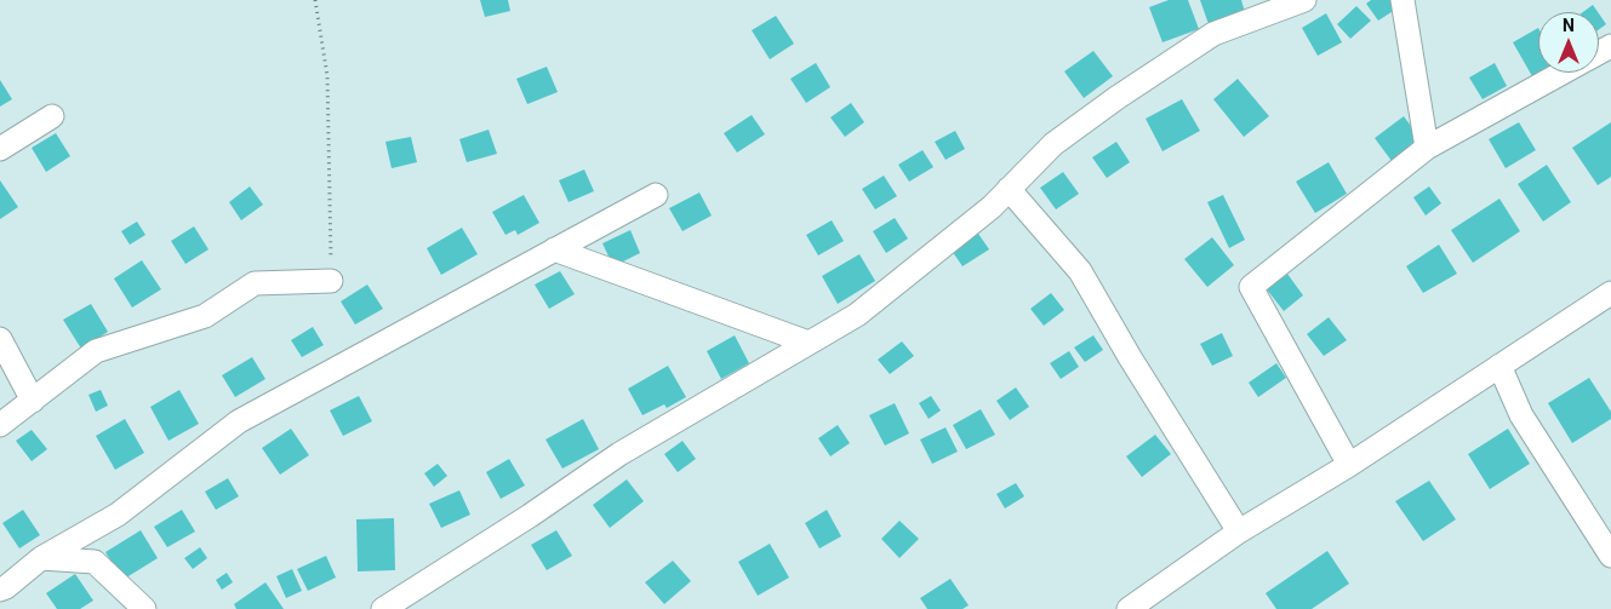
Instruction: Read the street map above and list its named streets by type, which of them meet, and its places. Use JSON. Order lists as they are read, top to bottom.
{
  "north": "top"
}
